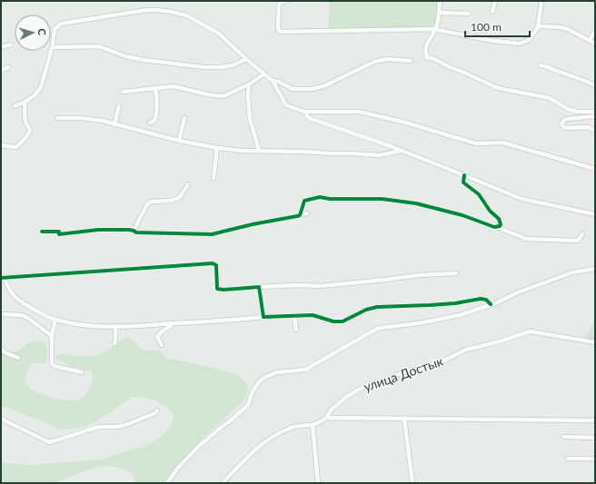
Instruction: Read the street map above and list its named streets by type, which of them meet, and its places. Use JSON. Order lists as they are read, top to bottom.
{
  "streets": {
    "street": ["улица Достык"]
  },
  "scale_bar": "100 m",
  "north": "right"
}
